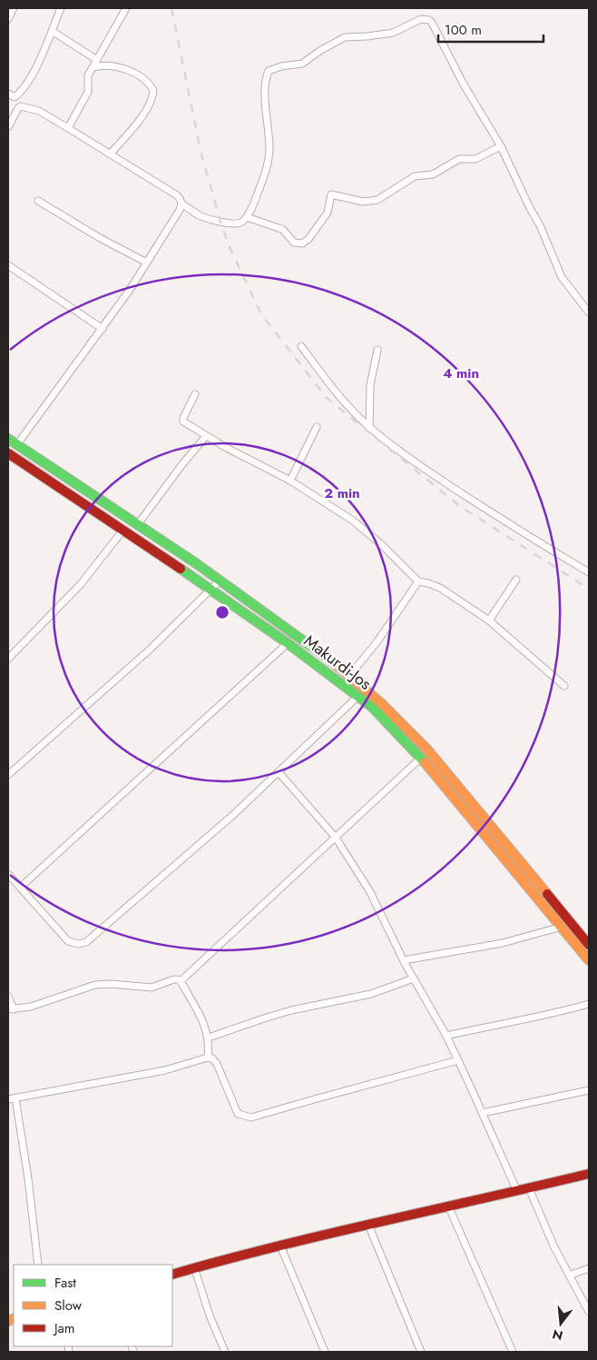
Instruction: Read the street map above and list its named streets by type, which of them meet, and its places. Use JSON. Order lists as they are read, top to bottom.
{
  "streets": {
    "main road": ["Makurdi-Jos"]
  },
  "legend": ["Fast", "Slow", "Jam"],
  "scale_bar": "100 m",
  "north": "bottom",
  "rings": ["4 min", "2 min"]
}
